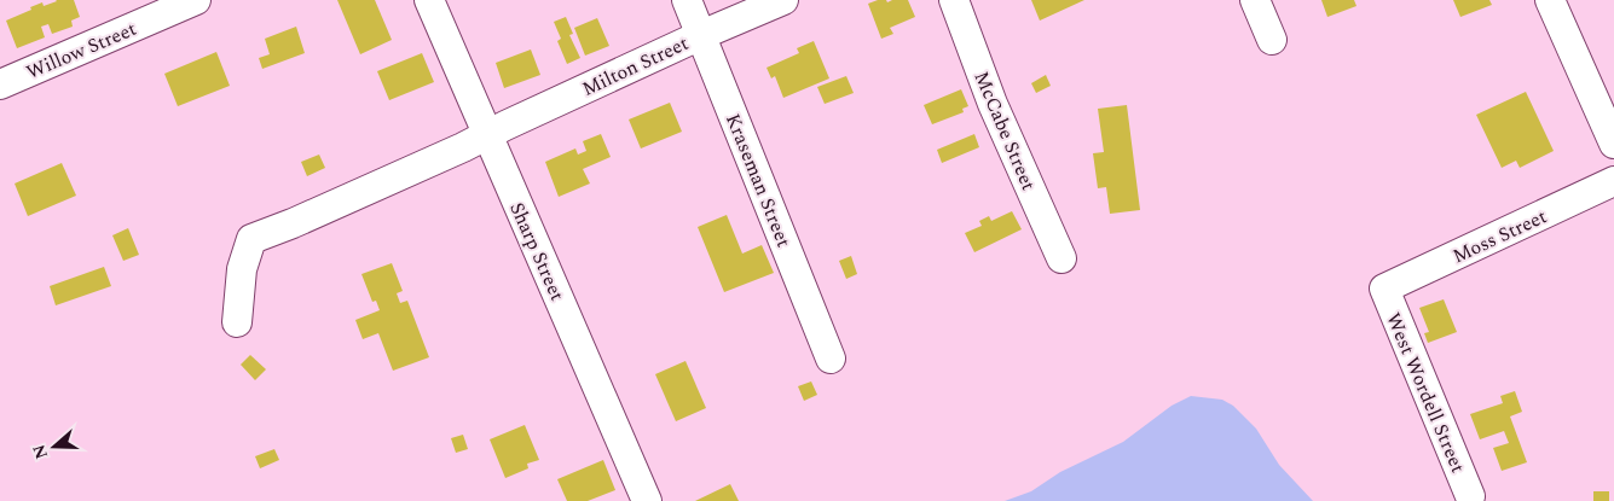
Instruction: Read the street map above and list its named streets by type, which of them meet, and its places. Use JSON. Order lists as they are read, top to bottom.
{
  "streets": {
    "street": [
      "Willow Street",
      "Milton Street",
      "McCabe Street",
      "Kraseman Street",
      "Moss Street",
      "Sharp Street",
      "West Wordell Street"
    ]
  },
  "crossings": [
    ["Milton Street", "Kraseman Street"],
    ["Milton Street", "Sharp Street"],
    ["Moss Street", "West Wordell Street"]
  ],
  "north": "left"
}
